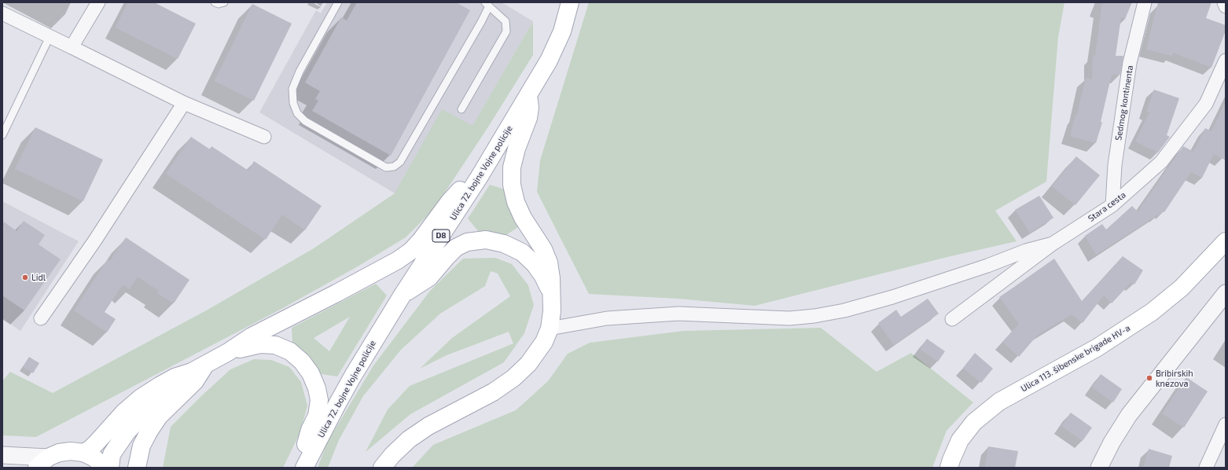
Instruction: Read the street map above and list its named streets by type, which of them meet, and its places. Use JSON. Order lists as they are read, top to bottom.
{
  "streets": {
    "main road": ["Ulica 72. bojne Vojne policije", "D8", "Ulica 113. šibenske brigade HV-a"],
    "street": ["Sedmog kontinenta", "Stara cesta"]
  },
  "crossings": [
    ["Sedmog kontinenta", "Stara cesta"]
  ],
  "places": ["Lidl", "Bribirskih knezova"]
}
